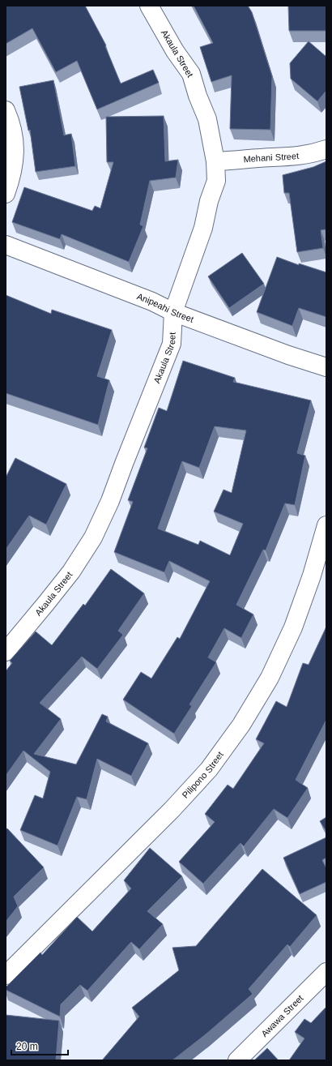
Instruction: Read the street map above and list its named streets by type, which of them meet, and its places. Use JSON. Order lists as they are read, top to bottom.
{
  "streets": {
    "street": [
      "Akaula Street",
      "Mehani Street",
      "Anipeahi Street",
      "Pilipono Street",
      "Awawa Street"
    ]
  },
  "crossings": [
    ["Akaula Street", "Mehani Street"],
    ["Akaula Street", "Anipeahi Street"]
  ],
  "scale_bar": "20 m"
}
